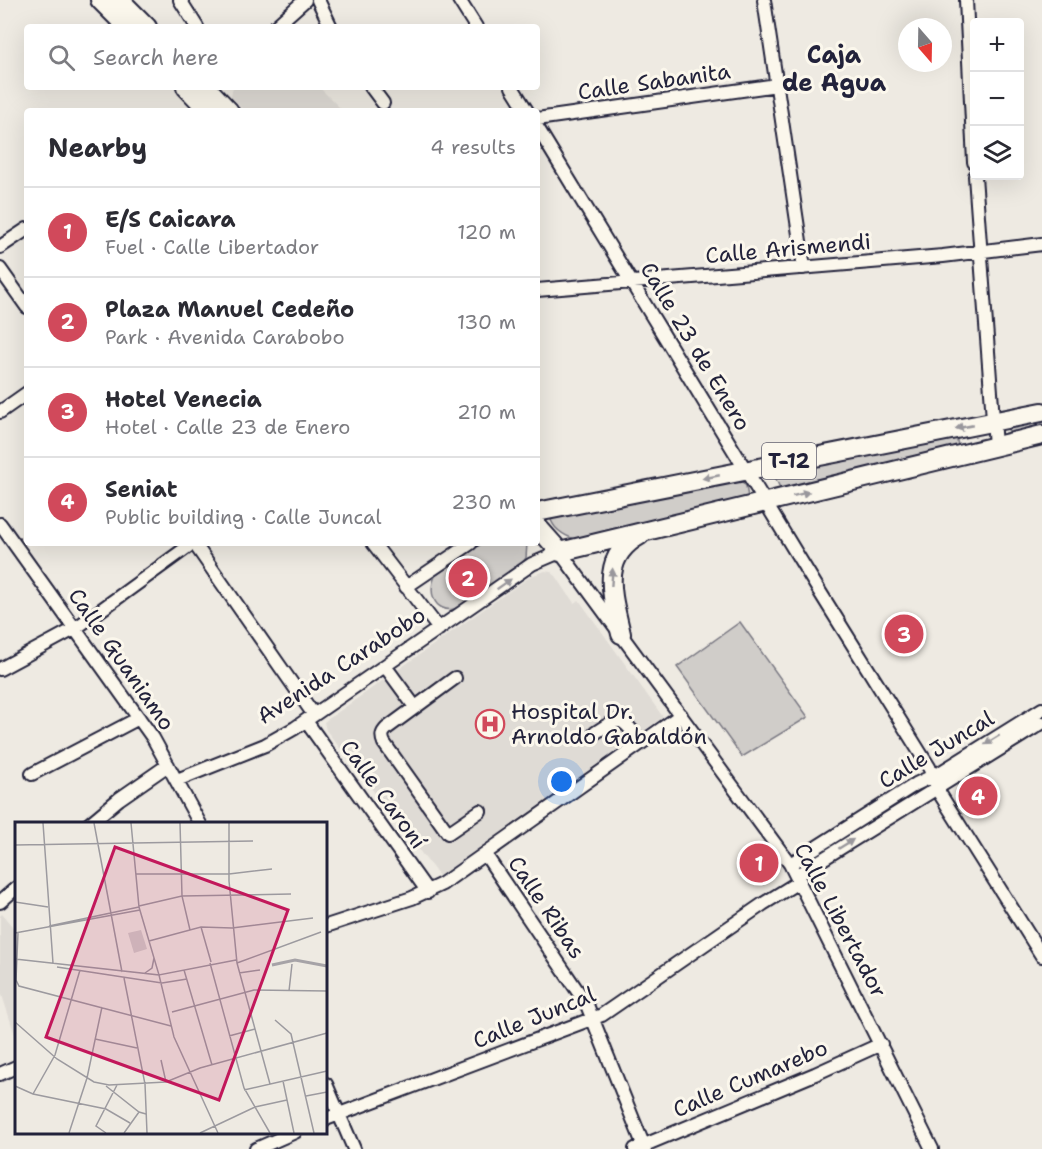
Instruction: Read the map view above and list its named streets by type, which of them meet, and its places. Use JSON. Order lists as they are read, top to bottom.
{
  "streets": {
    "highway": ["T-12", "Avenida Carabobo"],
    "street": [
      "Calle Sabanita",
      "Calle Arismendi",
      "Calle 23 de Enero",
      "Calle Guaniamo",
      "Calle Juncal",
      "Calle Caroní",
      "Calle Ribas",
      "Calle Libertador",
      "Calle Cumarebo"
    ]
  },
  "crossings": [
    ["Calle Arismendi", "Calle 23 de Enero"],
    ["Calle 23 de Enero", "T-12"],
    ["Calle 23 de Enero", "Avenida Carabobo"],
    ["Calle 23 de Enero", "Calle Juncal"],
    ["Calle Guaniamo", "Avenida Carabobo"],
    ["Avenida Carabobo", "Calle Caroní"],
    ["Avenida Carabobo", "Calle Libertador"],
    ["Calle Juncal", "Calle Ribas"],
    ["Calle Juncal", "Calle Libertador"],
    ["Calle Ribas", "Calle Cumarebo"],
    ["Calle Libertador", "Calle Cumarebo"]
  ],
  "districts": ["Caja de Agua"],
  "places": {
    "hospital": ["Hospital Dr. Arnoldo Gabaldón"]
  },
  "north": "bottom",
  "page": {
    "map_buttons": ["+", "−"],
    "search": "Search here",
    "heading": ["Nearby", "4 results"],
    "list": [
      {
        "mark": "1",
        "name": "E/S Caicara",
        "note": "Fuel · Calle Libertador",
        "value": "120 m"
      },
      {
        "mark": "2",
        "name": "Plaza Manuel Cedeño",
        "note": "Park · Avenida Carabobo",
        "value": "130 m"
      },
      {
        "mark": "3",
        "name": "Hotel Venecia",
        "note": "Hotel · Calle 23 de Enero",
        "value": "210 m"
      },
      {
        "mark": "4",
        "name": "Seniat",
        "note": "Public building · Calle Juncal",
        "value": "230 m"
      }
    ],
    "pins": [
      "2",
      "3",
      "4",
      "1"
    ]
  }
}
